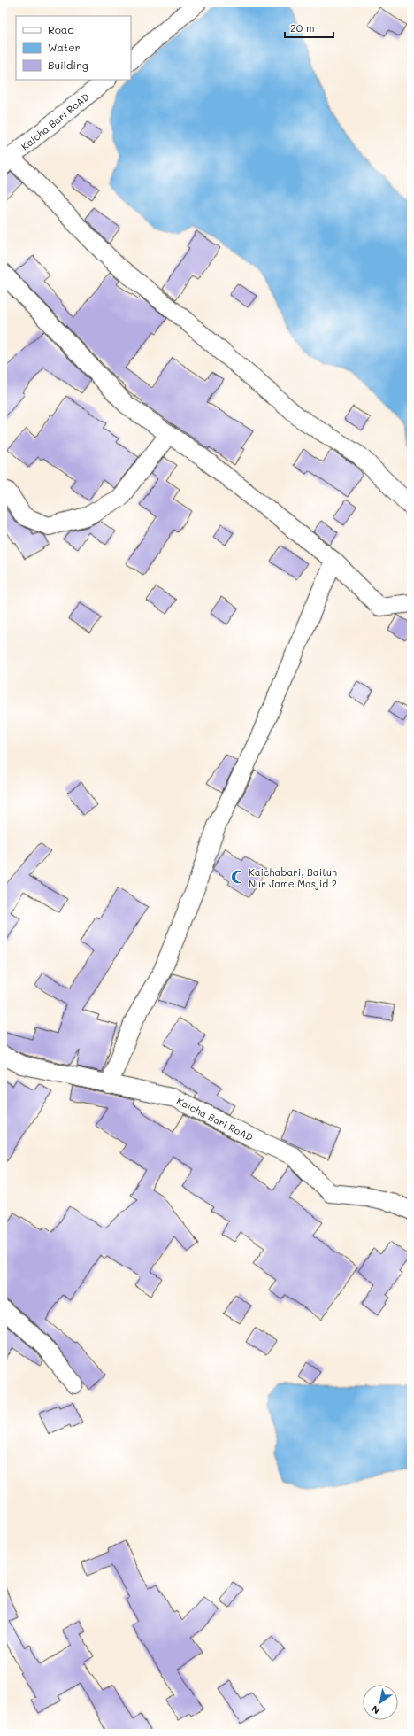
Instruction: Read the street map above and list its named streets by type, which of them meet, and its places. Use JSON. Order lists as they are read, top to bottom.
{
  "streets": {
    "street": ["Kaicha Bari RoAD"]
  },
  "places": {
    "mosque": ["Kaichabari, Baitun Nur Jame Masjid 2"]
  },
  "legend": ["Road", "Water", "Building"],
  "scale_bar": "20 m",
  "north": "bottom left"
}
